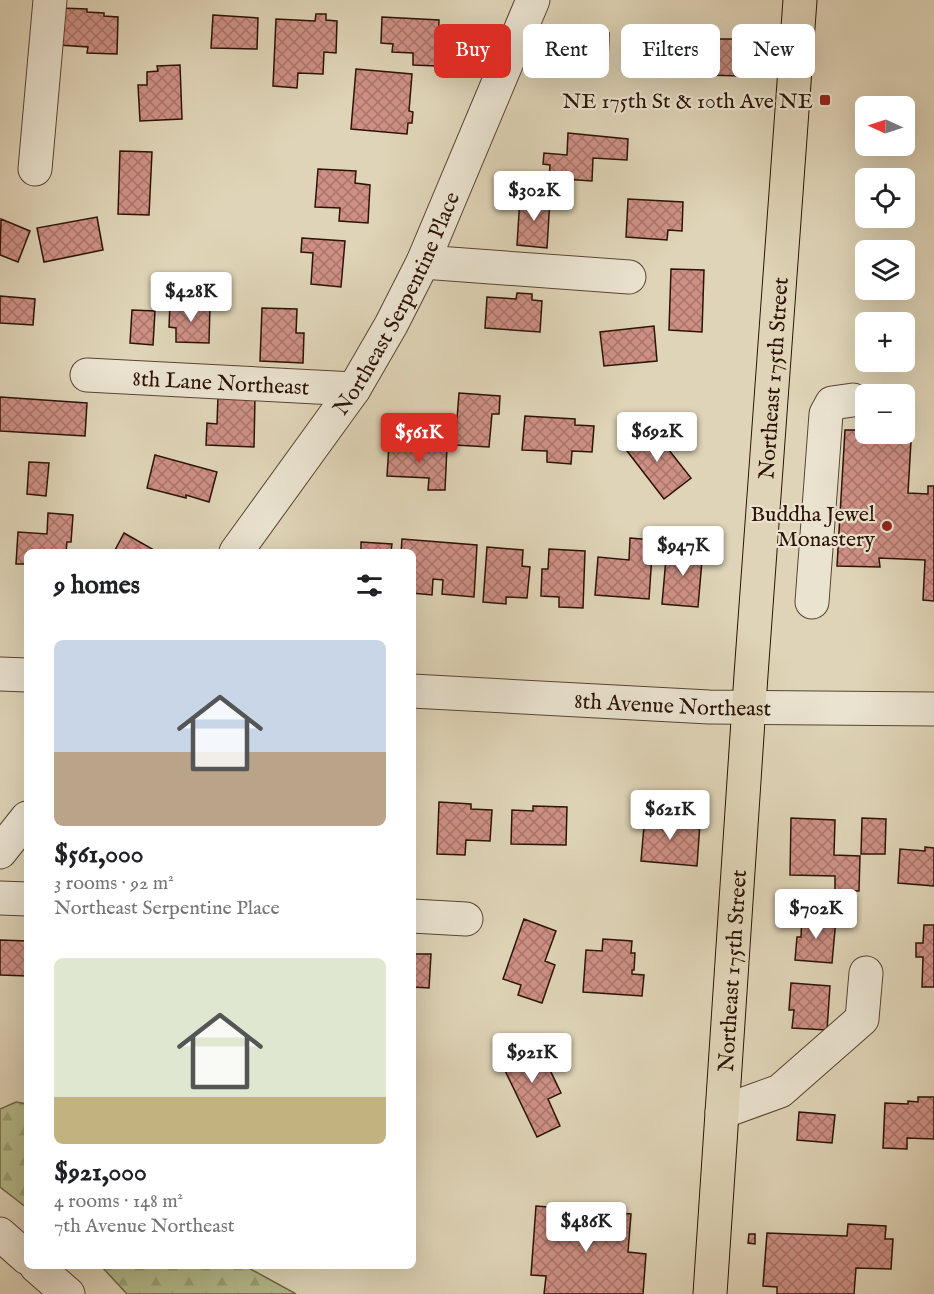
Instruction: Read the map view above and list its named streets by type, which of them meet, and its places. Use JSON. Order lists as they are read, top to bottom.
{
  "streets": {
    "main road": ["Northeast 175th Street"],
    "street": ["Northeast Serpentine Place", "8th Lane Northeast", "8th Avenue Northeast"]
  },
  "crossings": [
    ["Northeast Serpentine Place", "8th Lane Northeast"],
    ["Northeast 175th Street", "8th Avenue Northeast"]
  ],
  "places": {
    "transit": ["NE 175th St & 10th Ave NE"],
    "other": ["Buddha Jewel Monastery"]
  },
  "north": "left",
  "page": {
    "chip": [
      "Buy",
      "Rent",
      "Filters",
      "New"
    ],
    "map_buttons": ["+", "−"],
    "price": [
      "$302K",
      "$428K",
      "$692K",
      "$561K",
      "$947K",
      "$621K",
      "$702K",
      "$921K",
      "$486K"
    ],
    "heading": "9 homes",
    "list": [
      {
        "name": "$561,000",
        "note": "3 rooms · 92 m² · Northeast Serpentine Place"
      },
      {
        "name": "$921,000",
        "note": "4 rooms · 148 m² · 7th Avenue Northeast"
      }
    ]
  }
}
